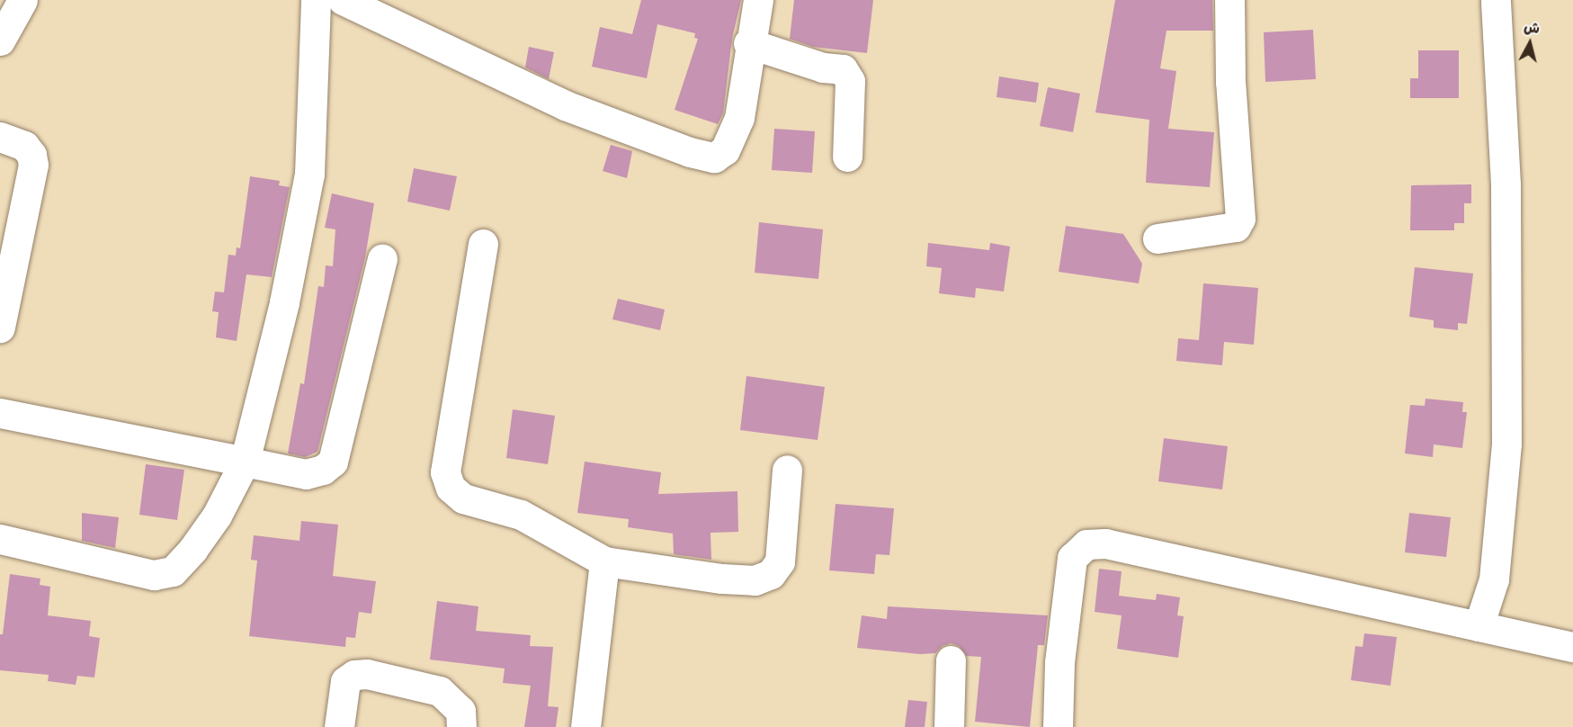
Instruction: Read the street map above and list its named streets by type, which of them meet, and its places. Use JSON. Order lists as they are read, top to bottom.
{
  "north": "top"
}
